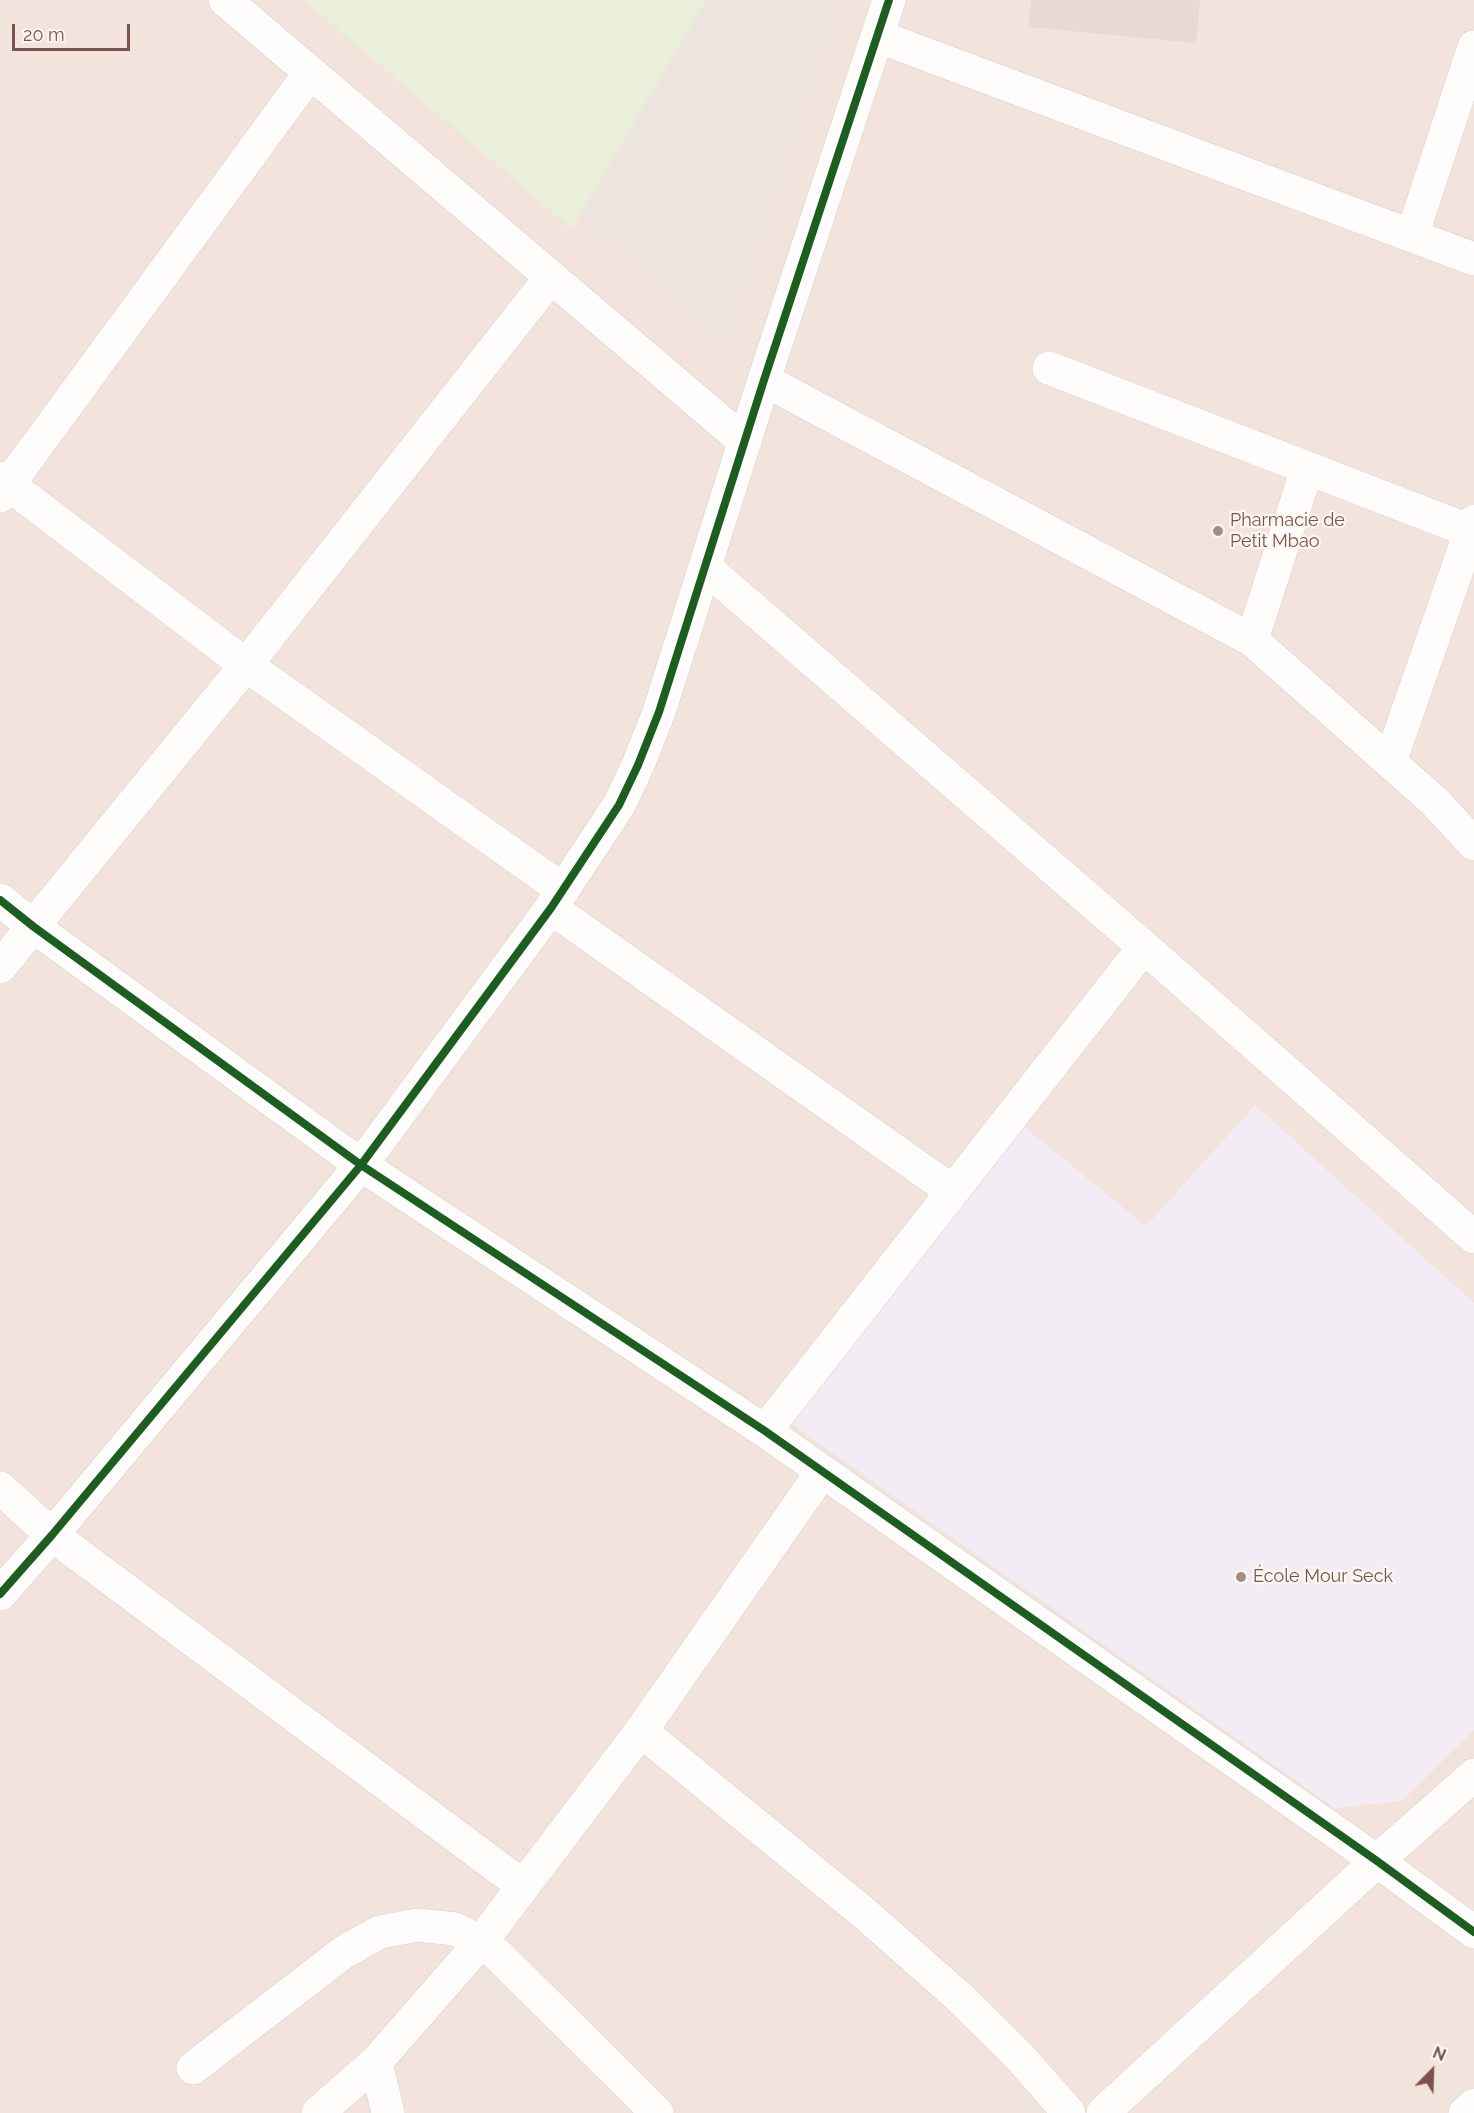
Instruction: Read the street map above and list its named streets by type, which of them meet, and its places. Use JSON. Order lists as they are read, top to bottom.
{
  "places": ["Pharmacie de Petit Mbao", "École Mour Seck"],
  "scale_bar": "20 m",
  "north": "top right"
}
